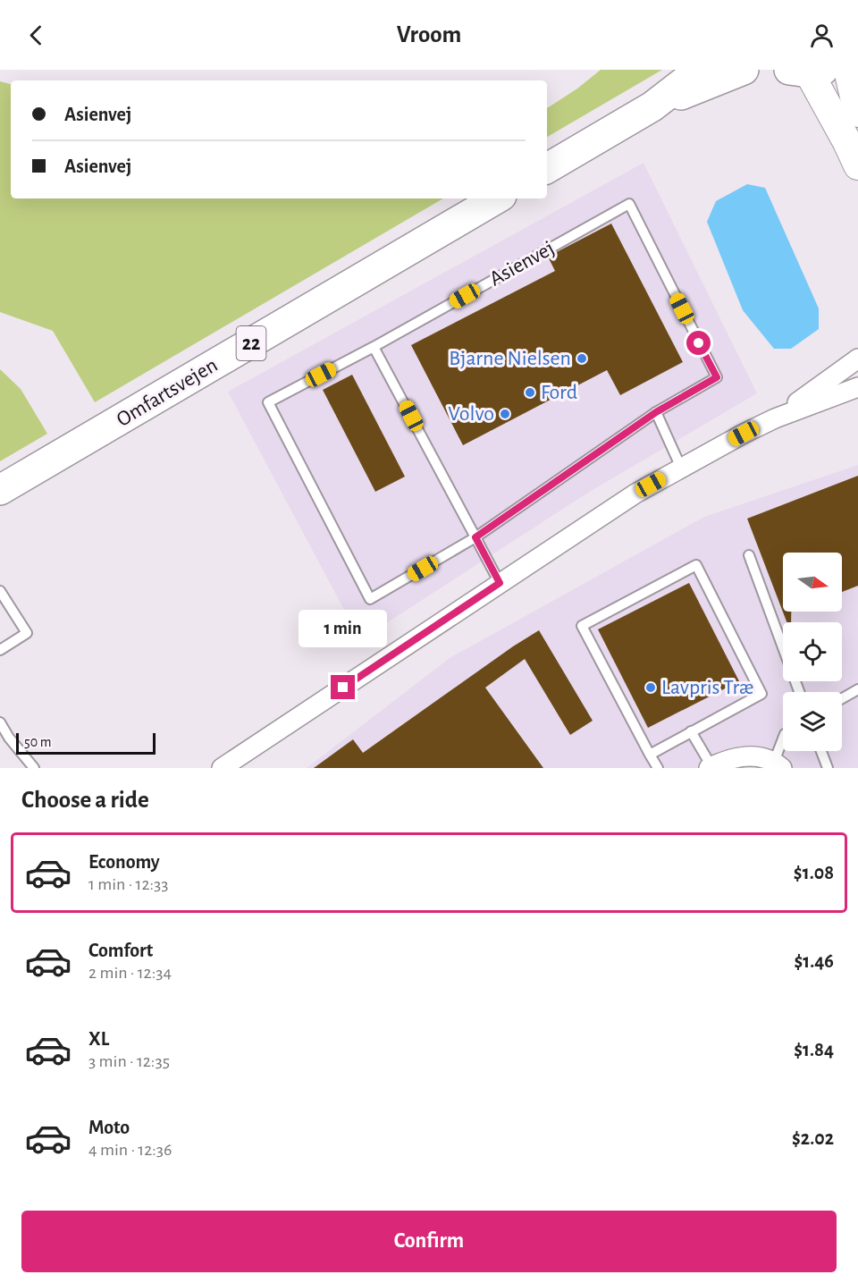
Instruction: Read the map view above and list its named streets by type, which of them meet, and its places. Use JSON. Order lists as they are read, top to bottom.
{
  "streets": {
    "main road": ["22", "Omfartsvejen"],
    "lane": ["Asienvej"]
  },
  "places": [
    "Bjarne Nielsen",
    "Ford",
    "Volvo",
    "Lavpris Træ"
  ],
  "scale_bar": "50 m",
  "north": "right",
  "page": {
    "header": "Vroom",
    "banner": ["Asienvej", "Asienvej"],
    "bubble": "1 min",
    "scale": "50 m",
    "heading": "Choose a ride",
    "list": [
      {
        "name": "Economy",
        "note": "1 min · 12:33",
        "value": "$1.08"
      },
      {
        "name": "Comfort",
        "note": "2 min · 12:34",
        "value": "$1.46"
      },
      {
        "name": "XL",
        "note": "3 min · 12:35",
        "value": "$1.84"
      },
      {
        "name": "Moto",
        "note": "4 min · 12:36",
        "value": "$2.02"
      }
    ],
    "buttons": "Confirm"
  }
}
